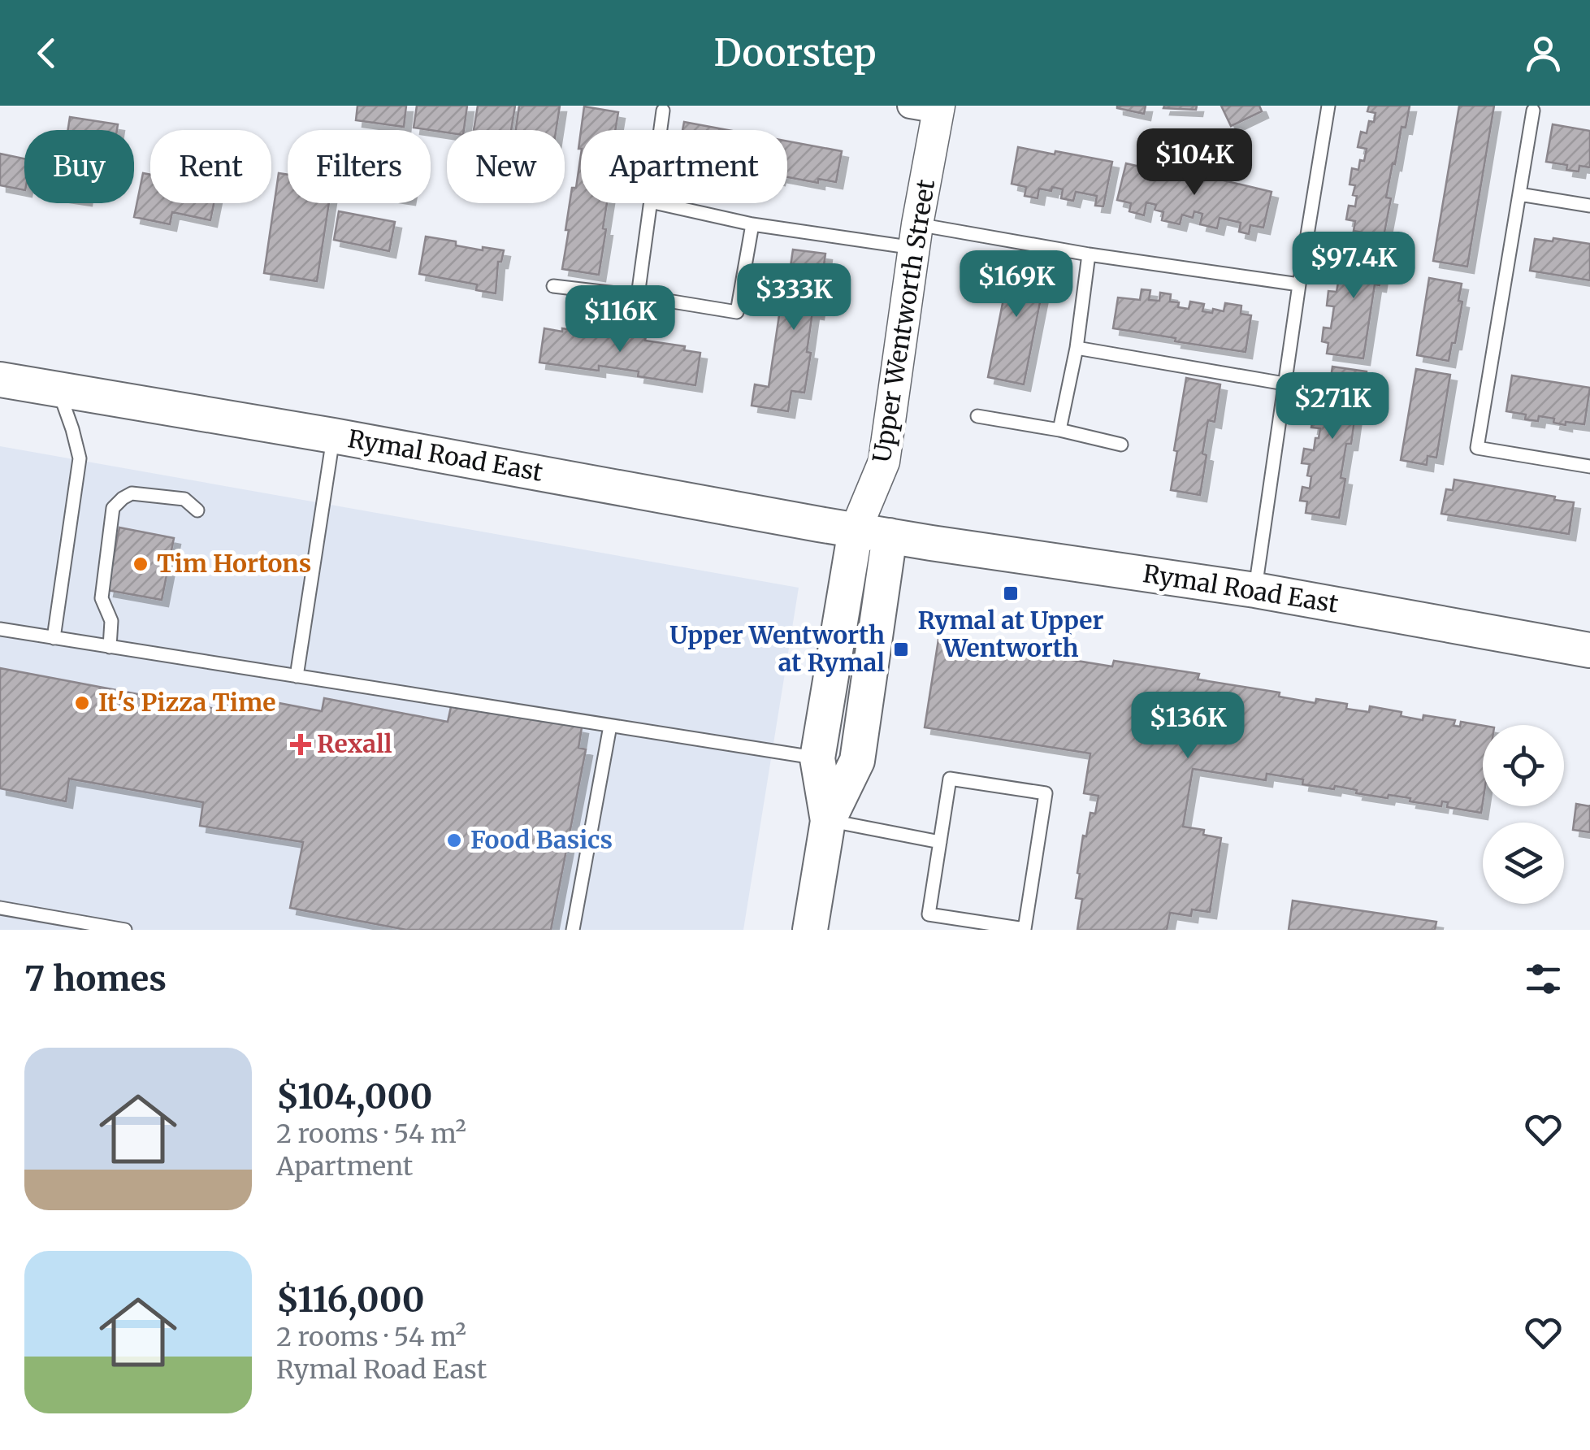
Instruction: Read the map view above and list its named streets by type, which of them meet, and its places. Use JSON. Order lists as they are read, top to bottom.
{
  "streets": {
    "main road": ["Upper Wentworth Street", "Rymal Road East"]
  },
  "crossings": [
    ["Upper Wentworth Street", "Rymal Road East"]
  ],
  "places": {
    "other": ["Tim Hortons", "It's Pizza Time", "Food Basics"],
    "transit": ["Rymal at Upper Wentworth", "Upper Wentworth at Rymal"],
    "health": ["Rexall"]
  },
  "page": {
    "header": "Doorstep",
    "price": [
      "$104K",
      "$97.4K",
      "$169K",
      "$333K",
      "$116K",
      "$271K",
      "$136K"
    ],
    "chip": [
      "Buy",
      "Rent",
      "Filters",
      "New",
      "Apartment"
    ],
    "heading": "7 homes",
    "list": [
      {
        "name": "$104,000",
        "note": "2 rooms · 54 m² · Apartment"
      },
      {
        "name": "$116,000",
        "note": "2 rooms · 54 m² · Rymal Road East"
      }
    ]
  }
}
